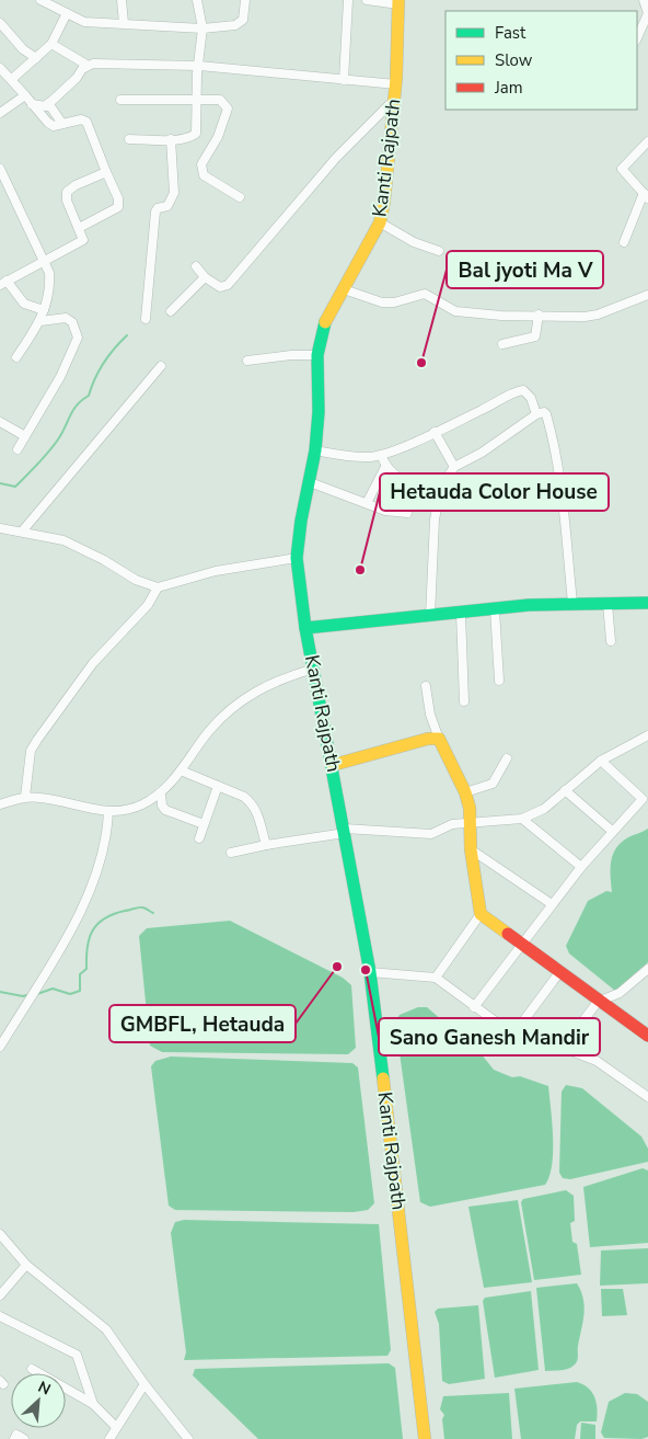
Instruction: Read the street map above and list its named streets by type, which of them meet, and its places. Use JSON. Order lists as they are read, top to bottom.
{
  "streets": {
    "main road": ["Kanti Rajpath"]
  },
  "places": [
    "Bal jyoti Ma V",
    "Hetauda Color House",
    "GMBFL, Hetauda",
    "Sano Ganesh Mandir"
  ],
  "legend": ["Fast", "Slow", "Jam"],
  "north": "top right"
}
